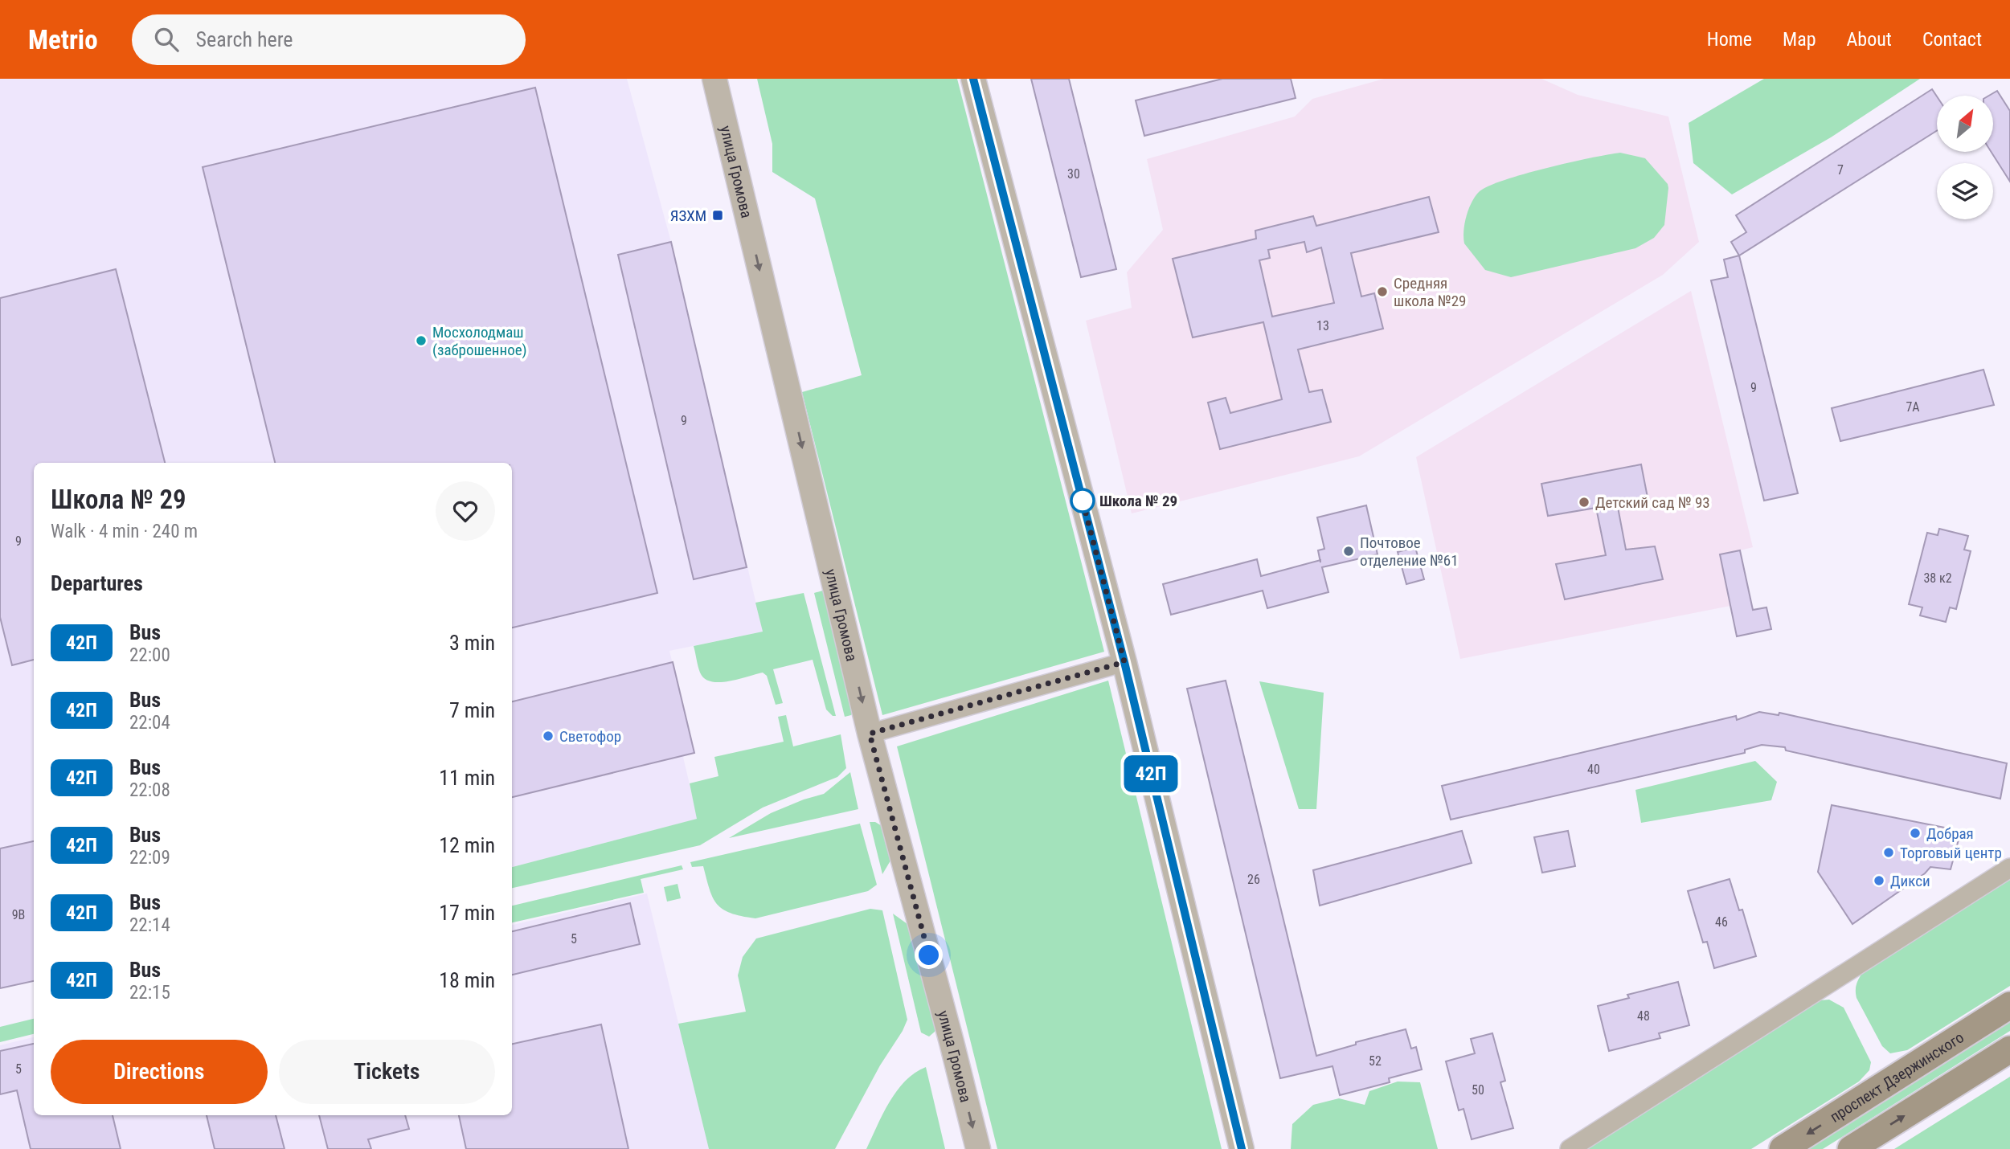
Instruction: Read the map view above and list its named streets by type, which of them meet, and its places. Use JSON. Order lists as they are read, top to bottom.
{
  "streets": {
    "main road": ["проспект Дзержинского"],
    "street": ["улица Громова"]
  },
  "one_way": ["улица Громова"],
  "places": {
    "transit": ["ЯЗХМ"],
    "other": [
      "Средняя школа №29",
      "Мосхолодмаш (заброшенное)",
      "Школа № 29",
      "Детский сад № 93",
      "Почтовое отделение №61",
      "Светофор",
      "Добрая",
      "Торговый центр",
      "Дикси"
    ]
  },
  "lines": ["bus line 42П"],
  "house_numbers": [
    "7",
    "30",
    "13",
    "9",
    "7А",
    "9",
    "9",
    "38 к2",
    "40",
    "26",
    "9В",
    "46",
    "5",
    "48",
    "52",
    "5",
    "50"
  ],
  "north": "top right",
  "page": {
    "header": "Metrio",
    "search": "Search here",
    "nav": [
      "Home",
      "Map",
      "About",
      "Contact"
    ],
    "on_map": "42П",
    "heading": [
      ["Школа № 29", "Walk · 4 min · 240 m"],
      "Departures"
    ],
    "list": [
      {
        "mark": "42П",
        "name": "Bus",
        "note": "22:00",
        "value": "3 min"
      },
      {
        "mark": "42П",
        "name": "Bus",
        "note": "22:04",
        "value": "7 min"
      },
      {
        "mark": "42П",
        "name": "Bus",
        "note": "22:08",
        "value": "11 min"
      },
      {
        "mark": "42П",
        "name": "Bus",
        "note": "22:09",
        "value": "12 min"
      },
      {
        "mark": "42П",
        "name": "Bus",
        "note": "22:14",
        "value": "17 min"
      },
      {
        "mark": "42П",
        "name": "Bus",
        "note": "22:15",
        "value": "18 min"
      }
    ],
    "buttons": ["Directions", "Tickets"]
  }
}
